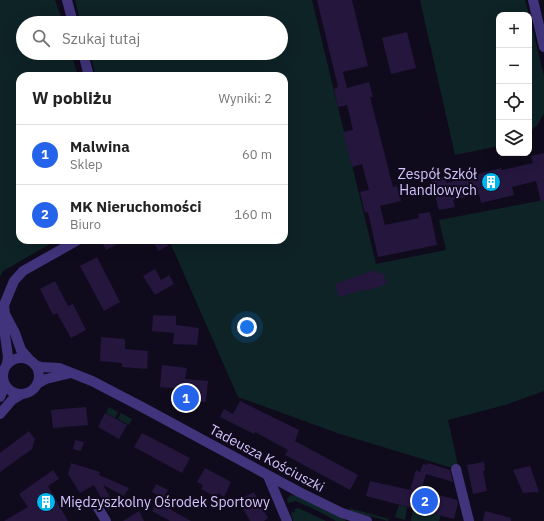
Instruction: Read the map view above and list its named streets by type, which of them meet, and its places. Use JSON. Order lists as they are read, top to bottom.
{
  "streets": {
    "street": ["Tadeusza Kościuszki"]
  },
  "places": {
    "building": ["Zespół Szkół Handlowych", "Międzyszkolny Ośrodek Sportowy"]
  },
  "page": {
    "map_buttons": ["+", "−"],
    "search": "Szukaj tutaj",
    "heading": ["W pobliżu", "Wyniki: 2"],
    "list": [
      {
        "mark": "1",
        "name": "Malwina",
        "note": "Sklep",
        "value": "60 m"
      },
      {
        "mark": "2",
        "name": "MK Nieruchomości",
        "note": "Biuro",
        "value": "160 m"
      }
    ],
    "pins": ["1", "2"]
  }
}
